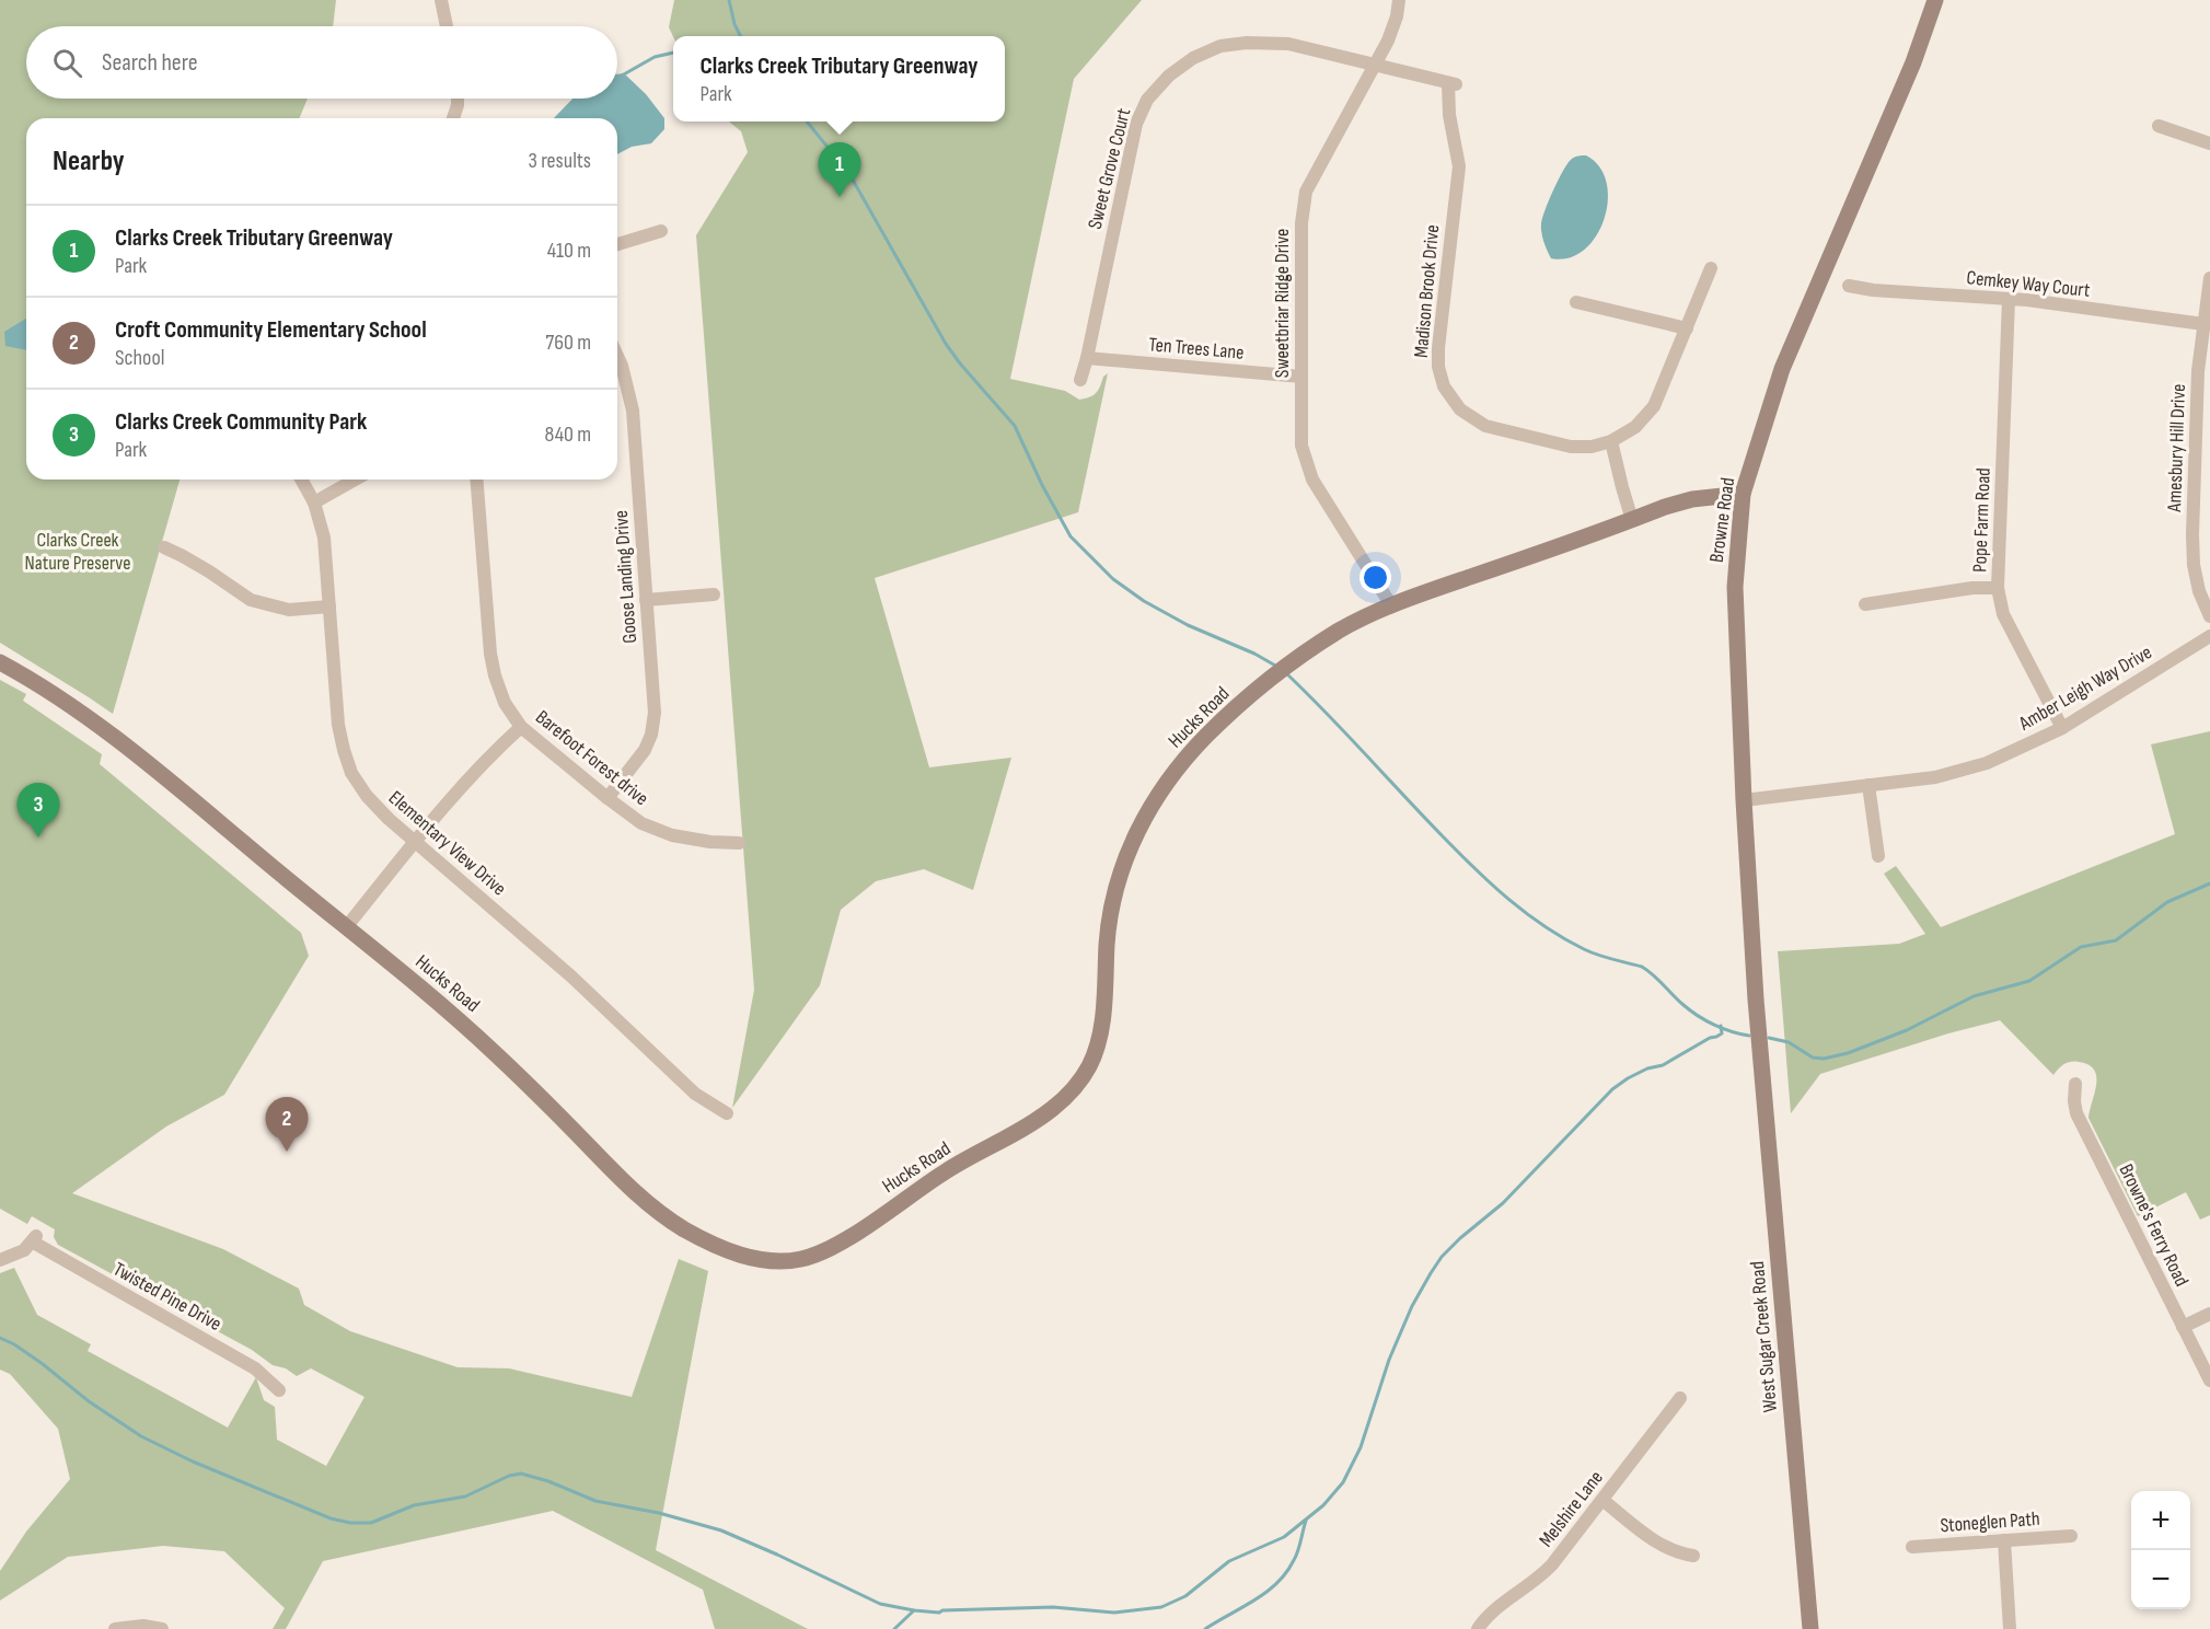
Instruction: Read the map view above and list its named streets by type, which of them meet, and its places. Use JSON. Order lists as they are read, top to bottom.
{
  "streets": {
    "main road": ["Browne Road", "Hucks Road", "West Sugar Creek Road"],
    "street": [
      "Sweet Grove Court",
      "Cemkey Way Court",
      "Madison Brook Drive",
      "Sweetbriar Ridge Drive",
      "Ten Trees Lane",
      "Amesbury Hill Drive",
      "Pope Farm Road",
      "Goose Landing Drive",
      "Amber Leigh Way Drive",
      "Barefoot Forest drive",
      "Elementary View Drive",
      "Browne's Ferry Road",
      "Twisted Pine Drive",
      "Melshire Lane",
      "Stoneglen Path"
    ]
  },
  "crossings": [
    ["Sweet Grove Court", "Madison Brook Drive"],
    ["Sweet Grove Court", "Sweetbriar Ridge Drive"],
    ["Sweet Grove Court", "Ten Trees Lane"],
    ["Cemkey Way Court", "Amesbury Hill Drive"],
    ["Cemkey Way Court", "Pope Farm Road"],
    ["Sweetbriar Ridge Drive", "Ten Trees Lane"],
    ["Sweetbriar Ridge Drive", "Hucks Road"],
    ["Browne Road", "Amber Leigh Way Drive"],
    ["Browne Road", "Hucks Road"],
    ["Browne Road", "West Sugar Creek Road"],
    ["Pope Farm Road", "Amber Leigh Way Drive"],
    ["Goose Landing Drive", "Barefoot Forest drive"]
  ],
  "parks": ["Clarks Creek Nature Preserve"],
  "page": {
    "search": "Search here",
    "popup": ["Clarks Creek Tributary Greenway", "Park"],
    "heading": ["Nearby", "3 results"],
    "pins": ["1", "3", "2"],
    "list": [
      {
        "mark": "1",
        "name": "Clarks Creek Tributary Greenway",
        "note": "Park",
        "value": "410 m"
      },
      {
        "mark": "2",
        "name": "Croft Community Elementary School",
        "note": "School",
        "value": "760 m"
      },
      {
        "mark": "3",
        "name": "Clarks Creek Community Park",
        "note": "Park",
        "value": "840 m"
      }
    ],
    "map_buttons": ["+", "−"]
  }
}
